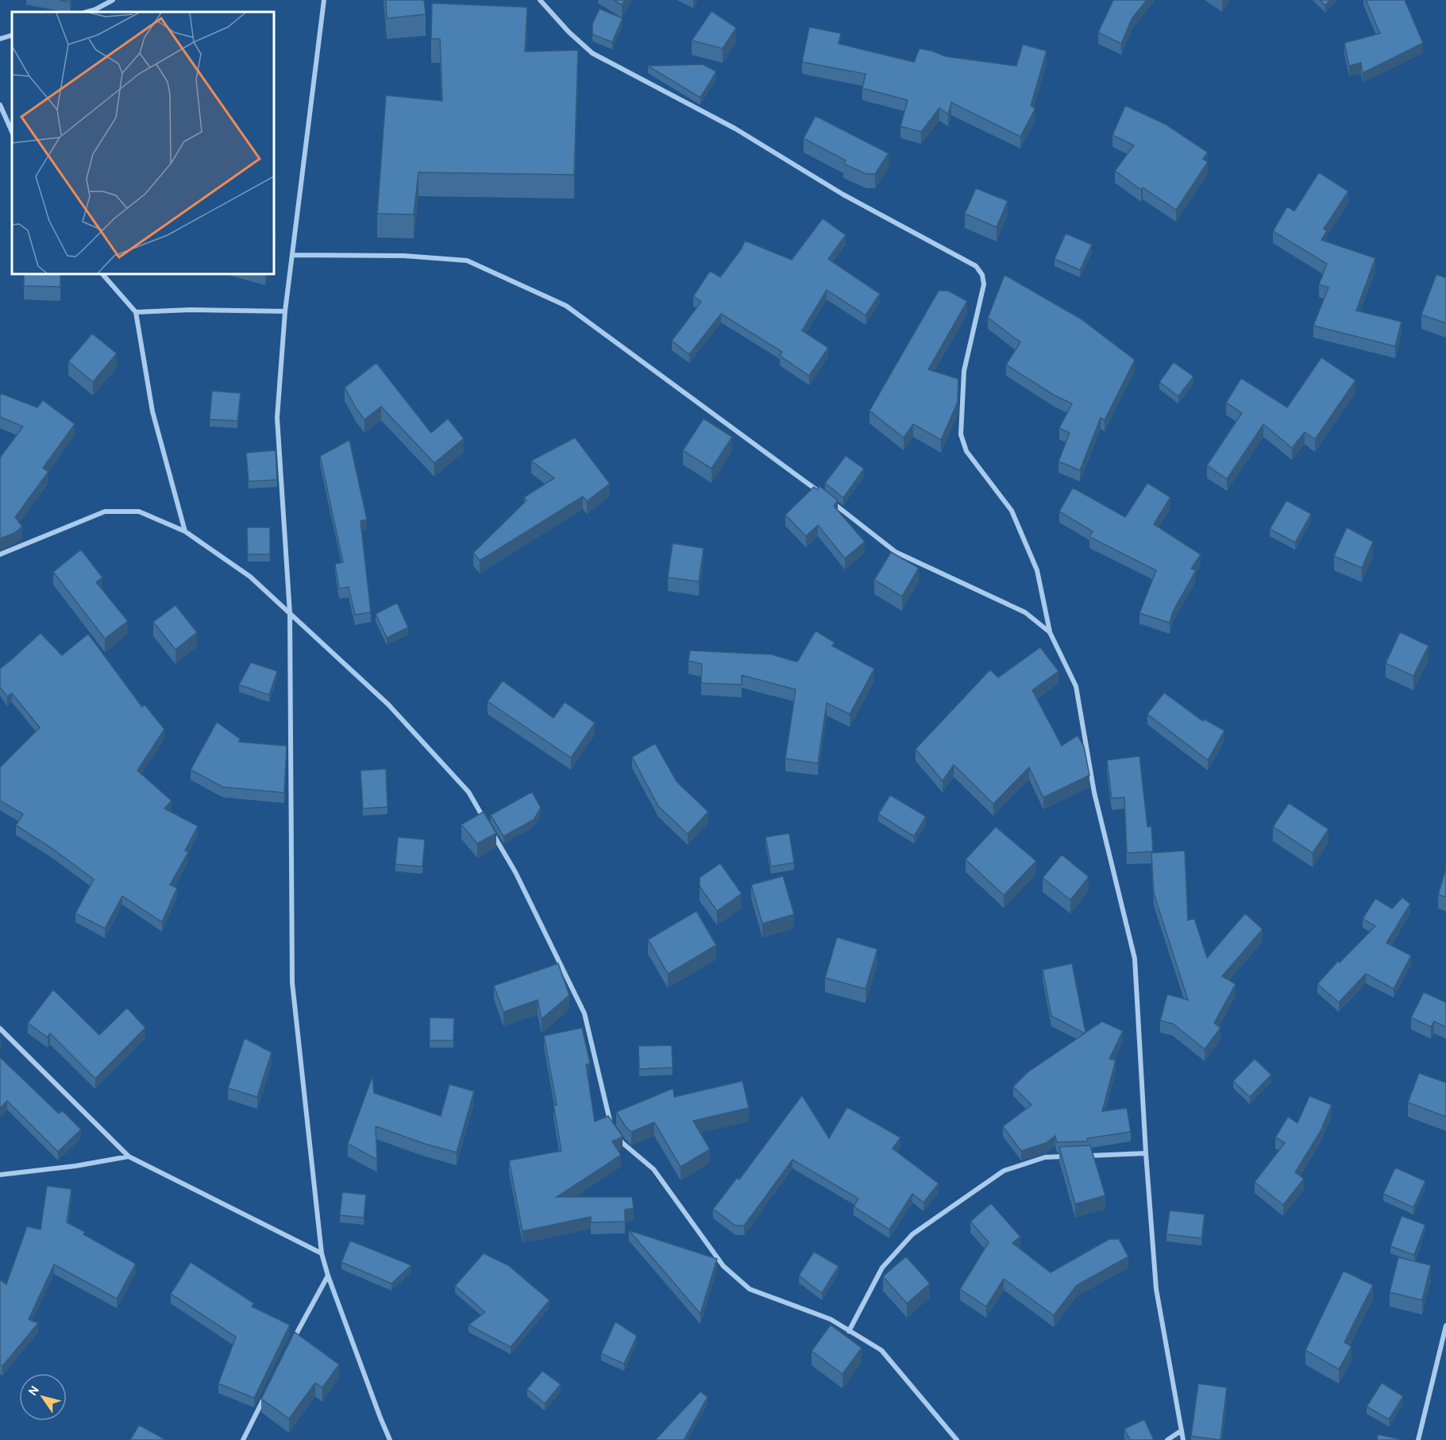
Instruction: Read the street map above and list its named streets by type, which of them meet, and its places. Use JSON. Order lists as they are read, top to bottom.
{
  "north": "top left"
}
